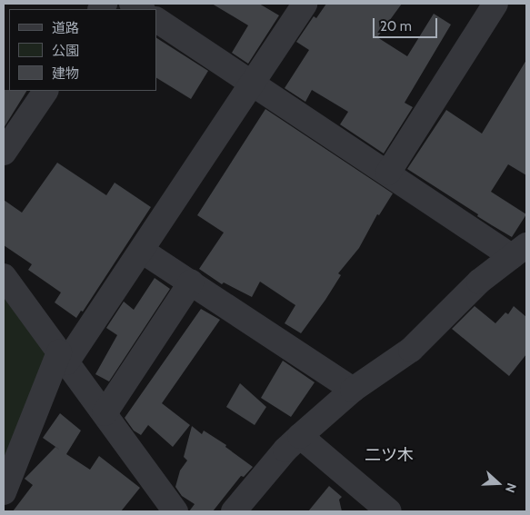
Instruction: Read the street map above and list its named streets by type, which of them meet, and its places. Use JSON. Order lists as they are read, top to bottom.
{
  "districts": ["二ツ木"],
  "legend": ["道路", "公園", "建物"],
  "scale_bar": "20 m",
  "north": "right"
}
